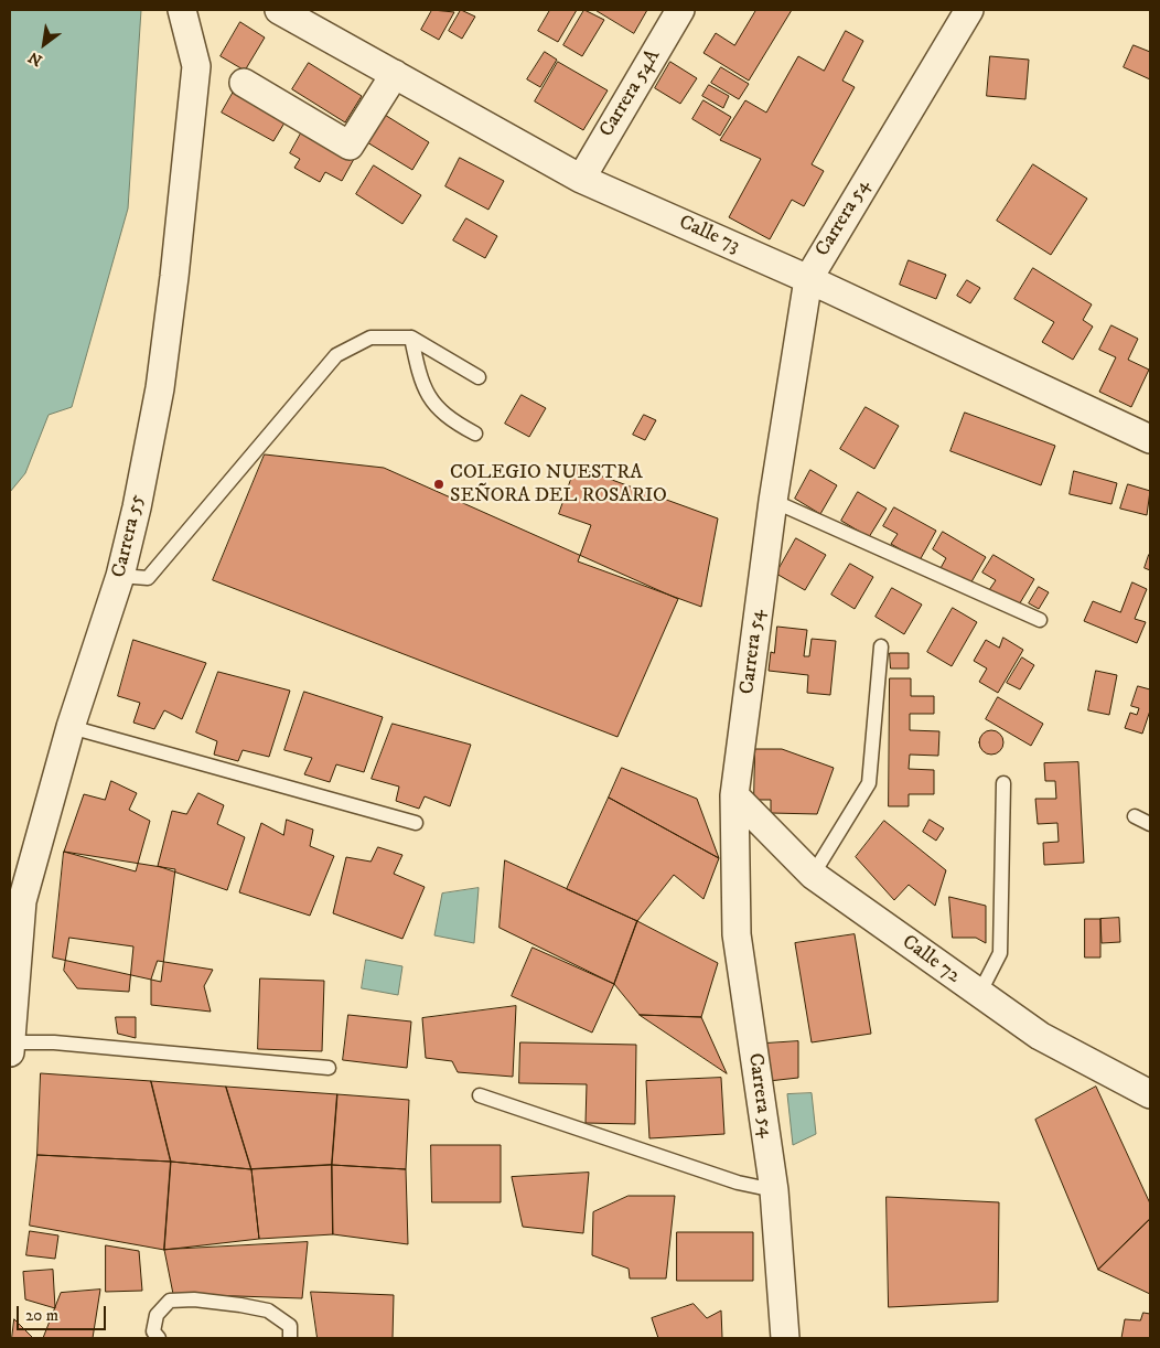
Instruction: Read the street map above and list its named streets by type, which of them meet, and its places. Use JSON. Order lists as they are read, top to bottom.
{
  "streets": {
    "street": [
      "Carrera 54A",
      "Carrera 54",
      "Calle 73",
      "Carrera 55",
      "Calle 72"
    ]
  },
  "crossings": [
    ["Carrera 54A", "Calle 73"],
    ["Carrera 54", "Calle 73"],
    ["Carrera 54", "Calle 72"]
  ],
  "places": ["COLEGIO NUESTRA SEÑORA DEL ROSARIO"],
  "scale_bar": "20 m",
  "north": "bottom left"
}
